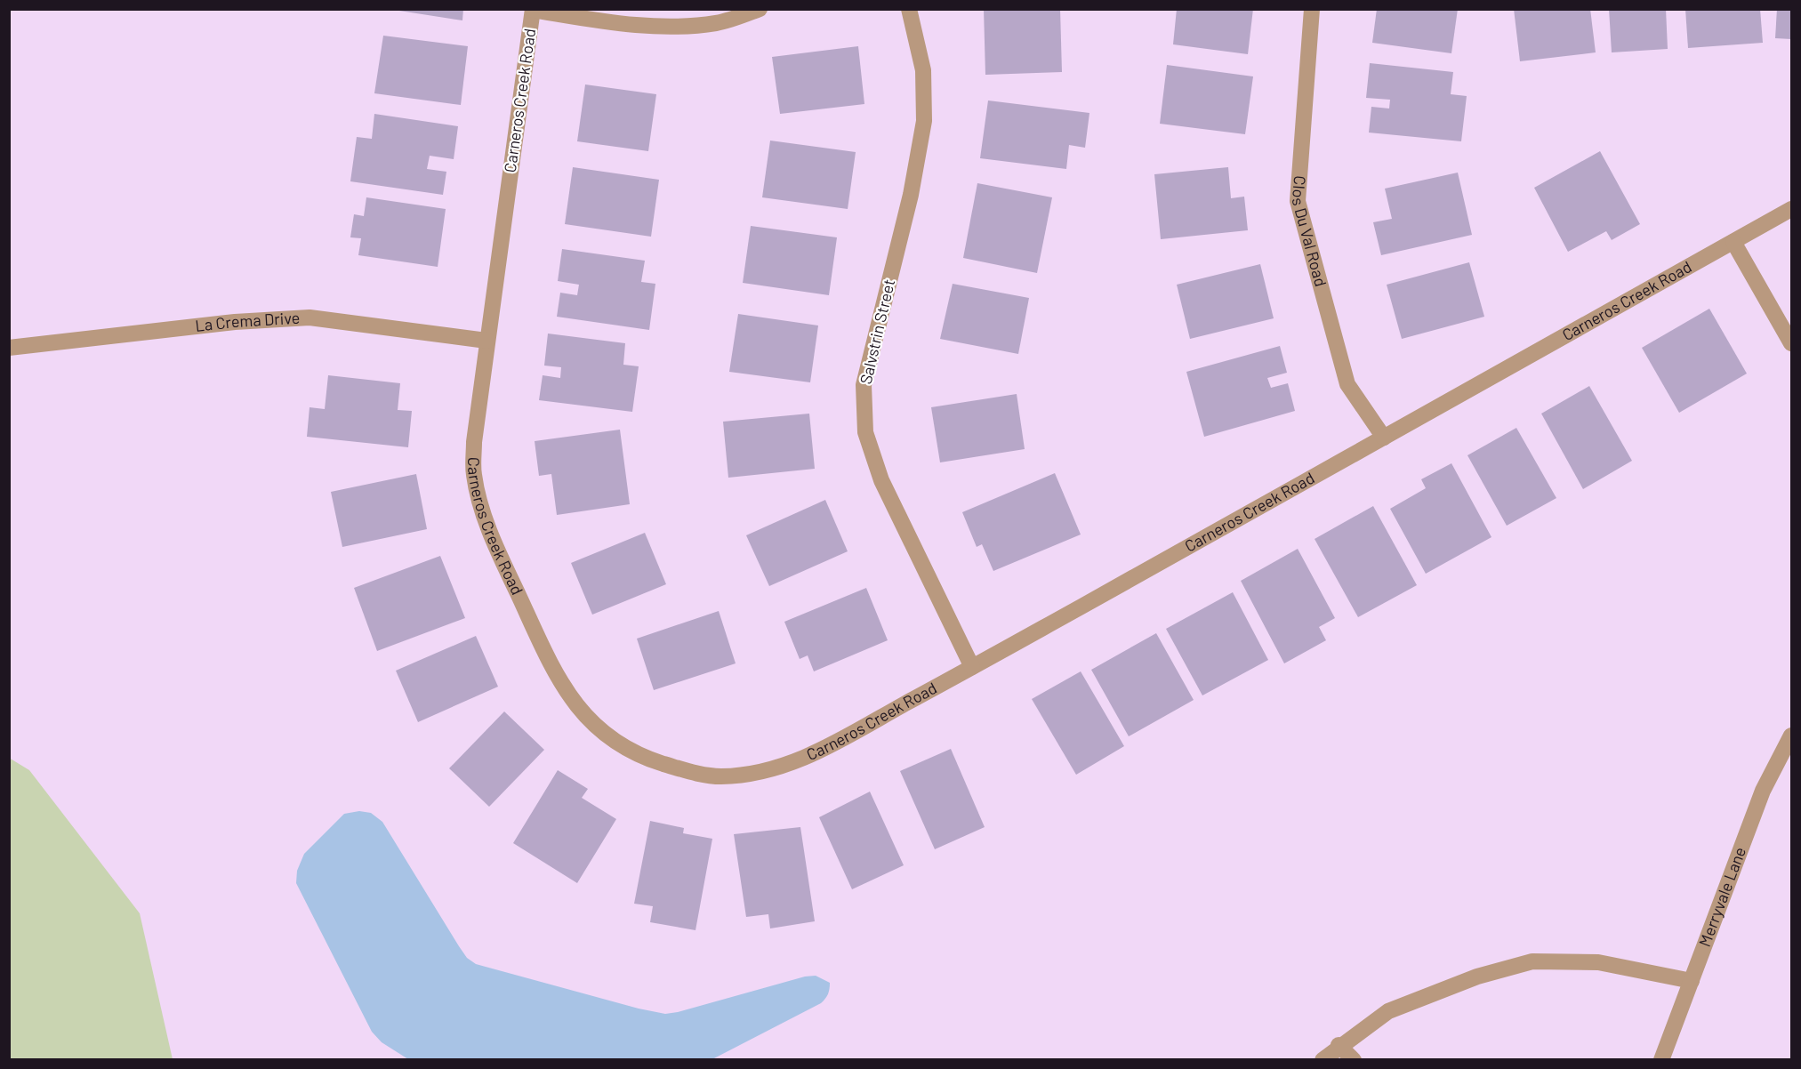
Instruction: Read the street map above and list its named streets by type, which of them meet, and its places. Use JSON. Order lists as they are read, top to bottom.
{
  "streets": {
    "street": [
      "Carneros Creek Road",
      "Clos Du Val Road",
      "La Crema Drive",
      "Salvstrin Street",
      "Merryvale Lane"
    ]
  },
  "crossings": [
    ["Carneros Creek Road", "Clos Du Val Road"],
    ["Carneros Creek Road", "La Crema Drive"],
    ["Carneros Creek Road", "Salvstrin Street"]
  ]
}
